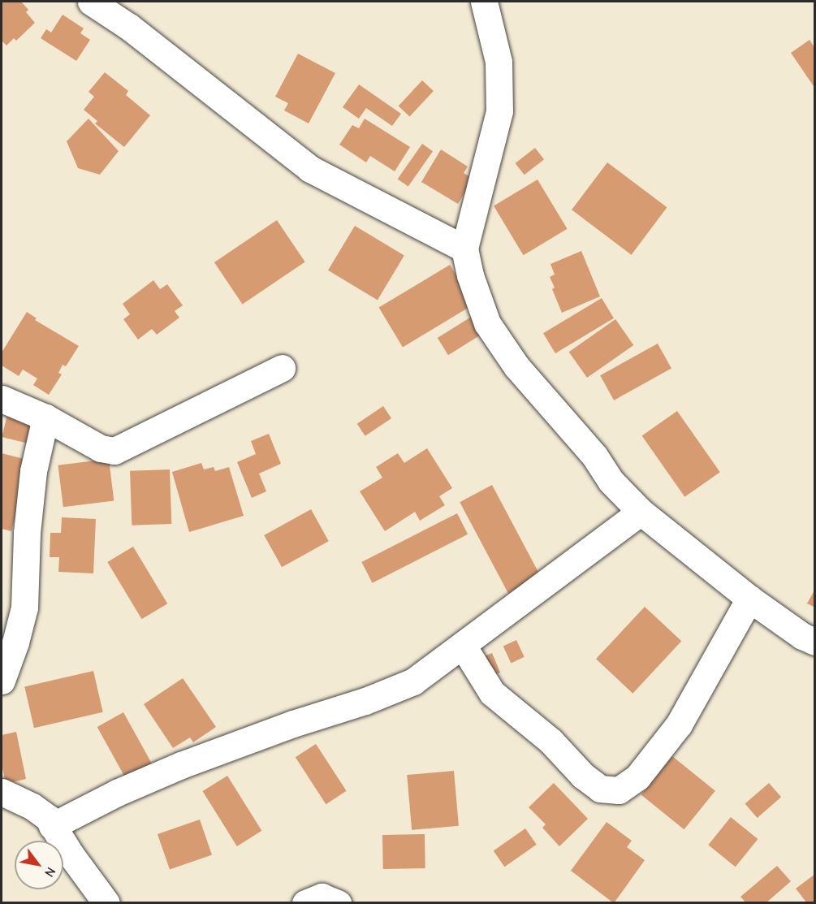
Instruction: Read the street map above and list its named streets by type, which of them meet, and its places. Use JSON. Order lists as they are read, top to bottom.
{
  "north": "bottom right"
}
